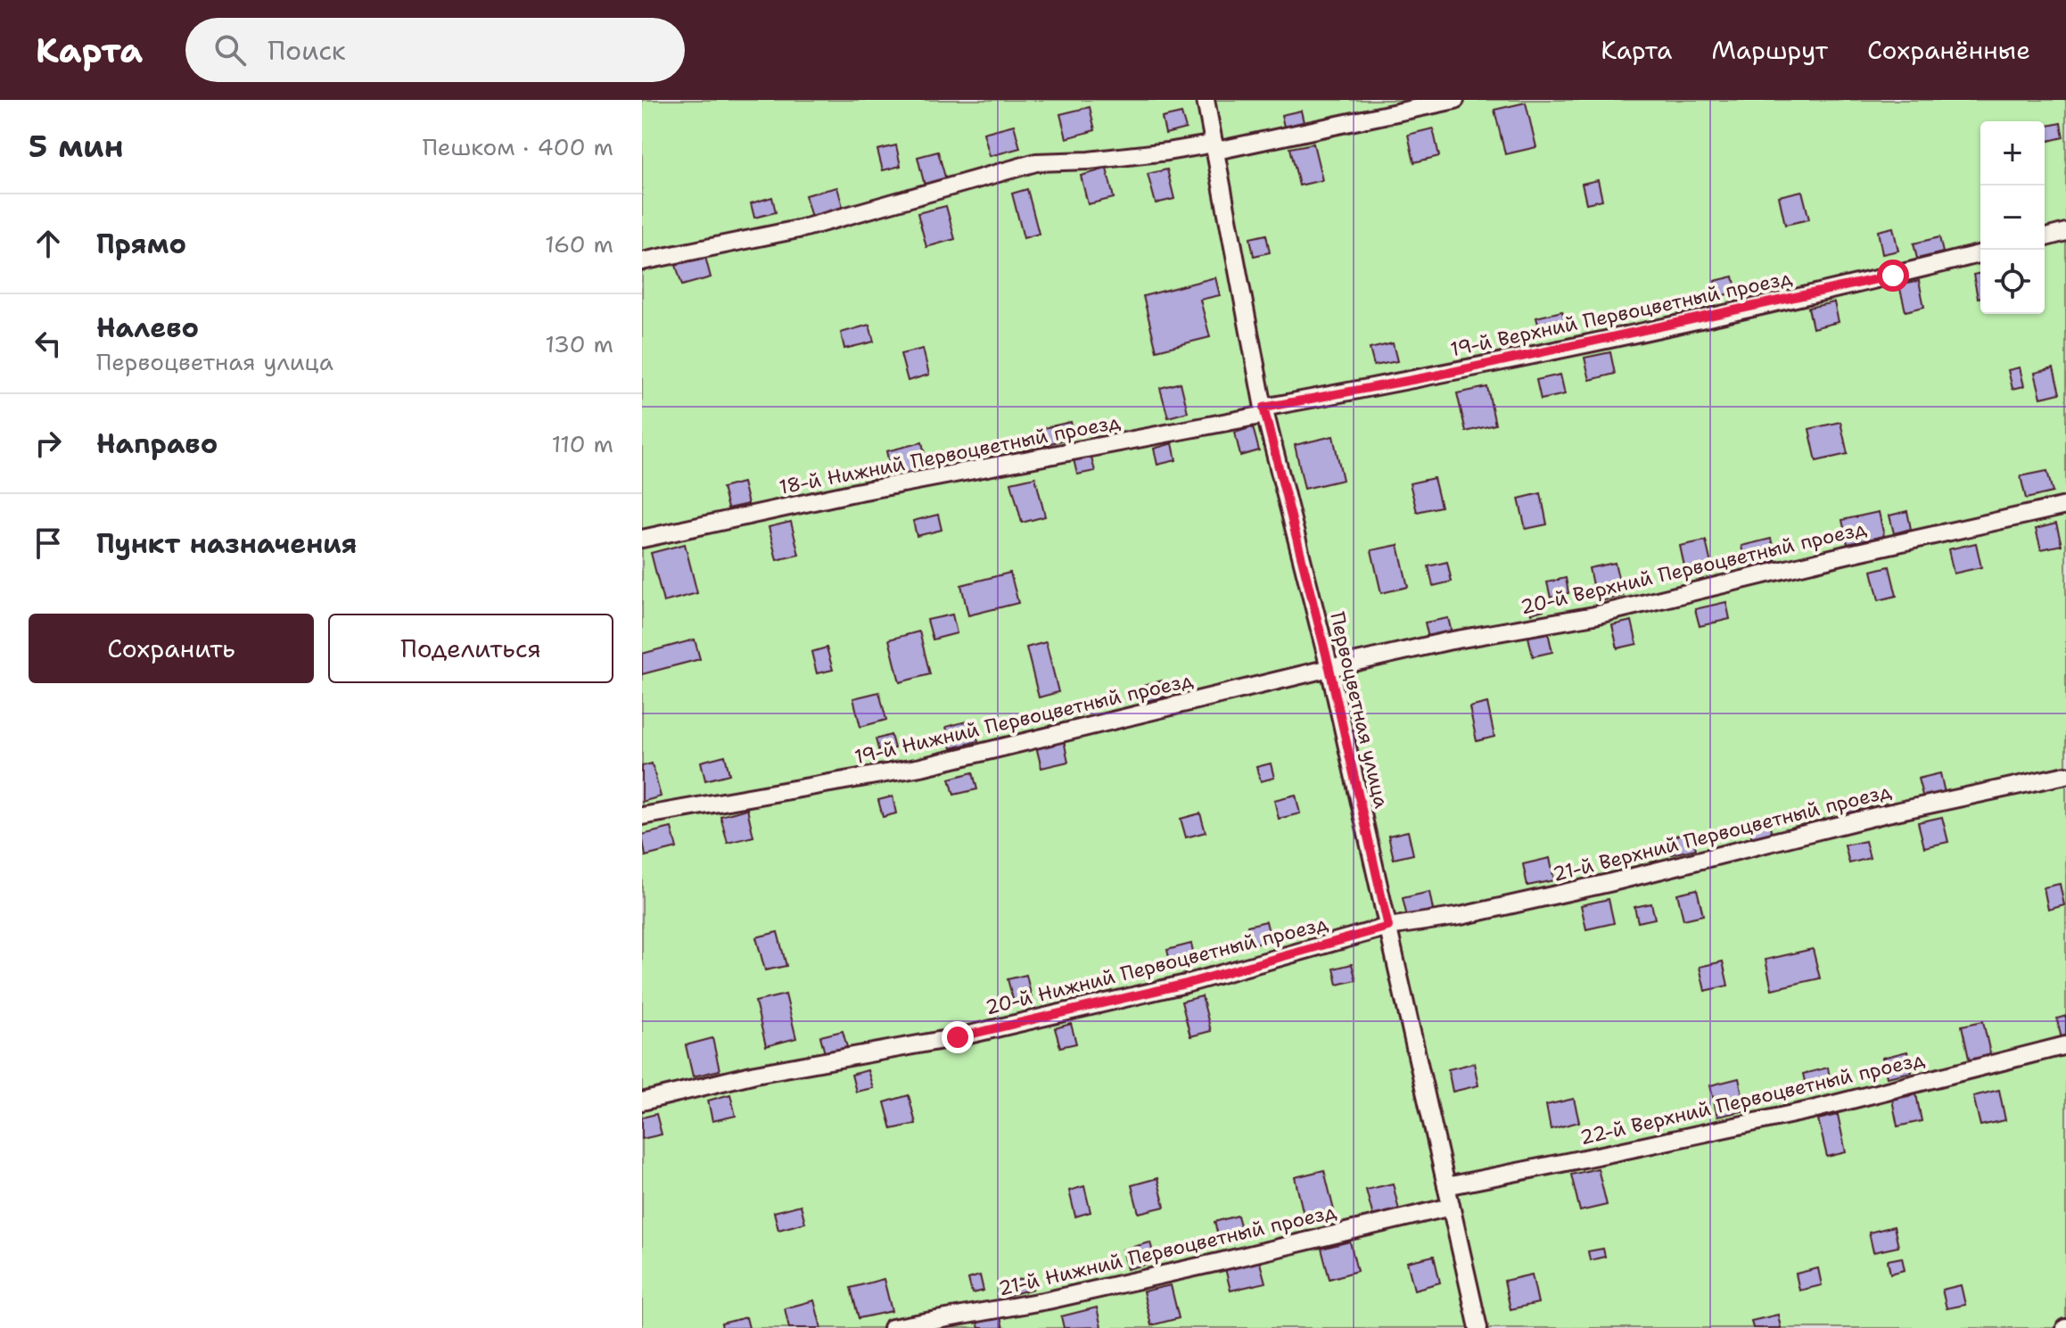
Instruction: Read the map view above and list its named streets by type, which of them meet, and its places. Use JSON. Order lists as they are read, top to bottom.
{
  "streets": {
    "lane": [
      "19-й Верхний Первоцветный проезд",
      "18-й Нижний Первоцветный проезд",
      "20-й Верхний Первоцветный проезд",
      "Первоцветная улица",
      "19-й Нижний Первоцветный проезд",
      "21-й Верхний Первоцветный проезд",
      "20-й Нижний Первоцветный проезд",
      "22-й Верхний Первоцветный проезд",
      "21-й Нижний Первоцветный проезд"
    ]
  },
  "crossings": [
    ["19-й Верхний Первоцветный проезд", "18-й Нижний Первоцветный проезд"],
    ["19-й Верхний Первоцветный проезд", "Первоцветная улица"],
    ["18-й Нижний Первоцветный проезд", "Первоцветная улица"],
    ["20-й Верхний Первоцветный проезд", "Первоцветная улица"],
    ["20-й Верхний Первоцветный проезд", "19-й Нижний Первоцветный проезд"],
    ["Первоцветная улица", "19-й Нижний Первоцветный проезд"],
    ["Первоцветная улица", "21-й Верхний Первоцветный проезд"],
    ["Первоцветная улица", "20-й Нижний Первоцветный проезд"],
    ["Первоцветная улица", "22-й Верхний Первоцветный проезд"],
    ["Первоцветная улица", "21-й Нижний Первоцветный проезд"],
    ["21-й Верхний Первоцветный проезд", "20-й Нижний Первоцветный проезд"]
  ],
  "page": {
    "header": "Карта",
    "search": "Поиск",
    "nav": ["Карта", "Маршрут", "Сохранённые"],
    "heading": ["5 мин", "Пешком · 400 m"],
    "map_buttons": ["+", "−"],
    "list": [
      ["Прямо", "160 m"],
      ["Налево", "Первоцветная улица", "130 m"],
      ["Направо", "110 m"],
      "Пункт назначения"
    ],
    "buttons": ["Сохранить", "Поделиться"]
  }
}
